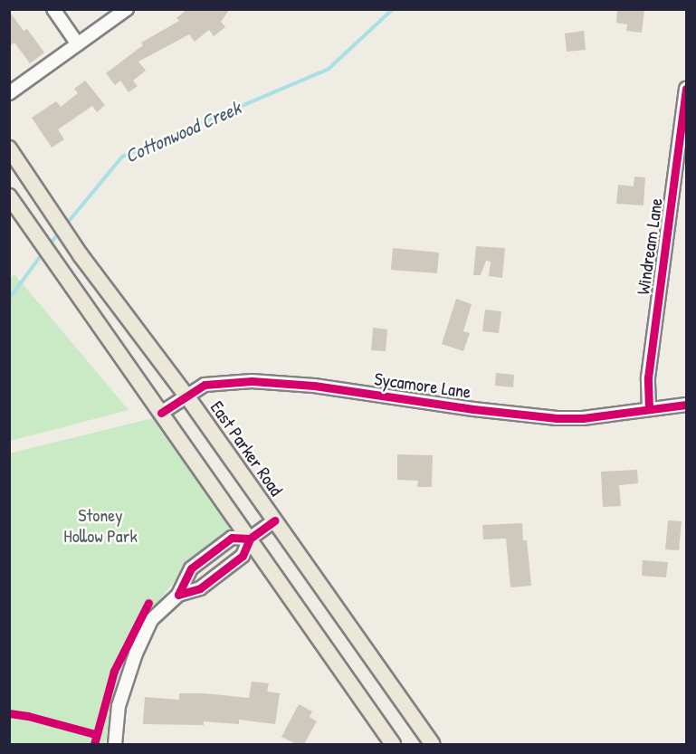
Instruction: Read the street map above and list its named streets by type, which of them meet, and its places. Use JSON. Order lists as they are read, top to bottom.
{
  "streets": {
    "main road": ["East Parker Road"],
    "street": ["Windream Lane", "Sycamore Lane"]
  },
  "crossings": [
    ["Windream Lane", "Sycamore Lane"],
    ["Sycamore Lane", "East Parker Road"]
  ],
  "water": ["Cottonwood Creek"],
  "parks": ["Stoney Hollow Park"]
}
